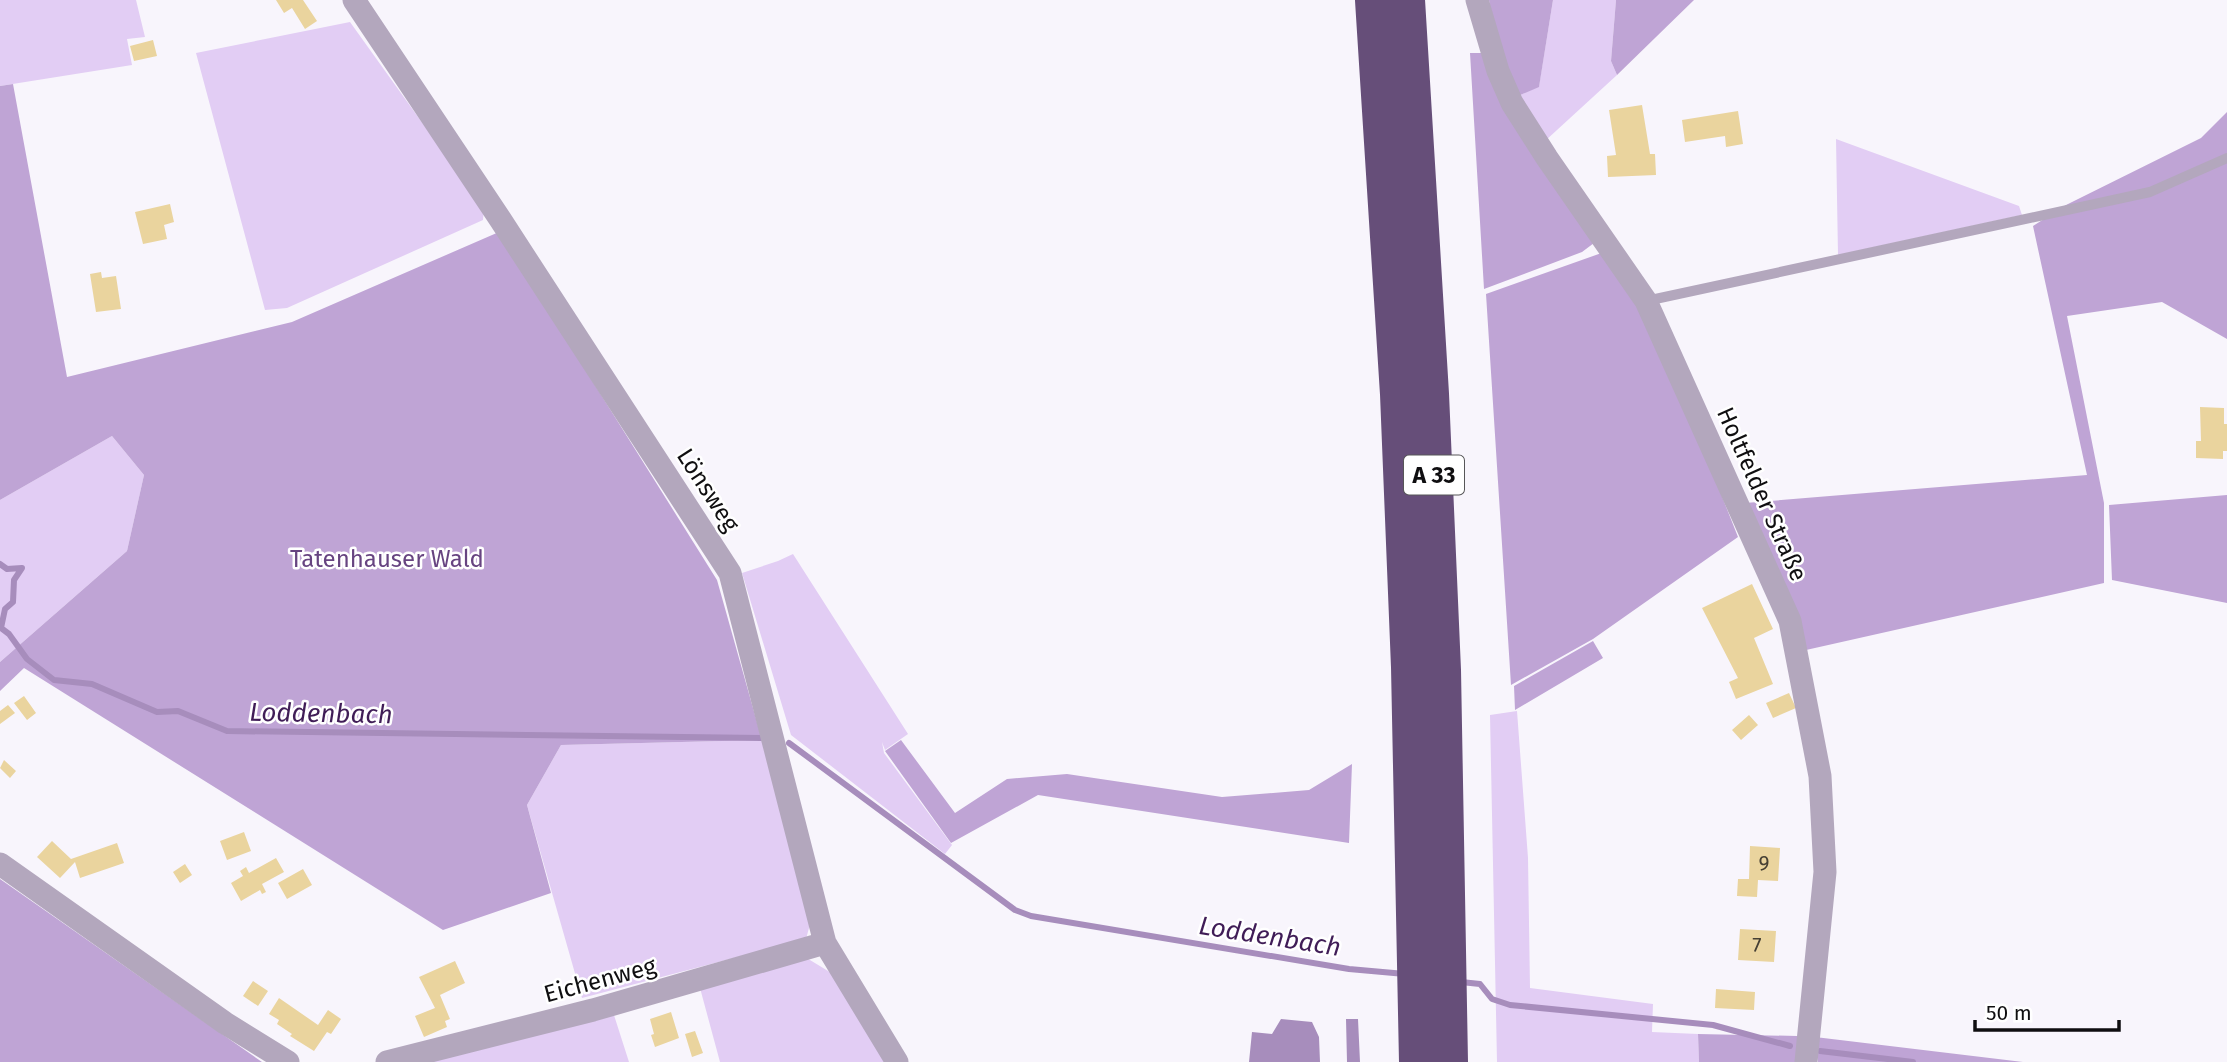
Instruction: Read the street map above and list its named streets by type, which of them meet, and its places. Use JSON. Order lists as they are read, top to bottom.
{
  "streets": {
    "highway": ["A 33"],
    "street": ["Lönsweg", "Holtfelder Straße", "Eichenweg"]
  },
  "crossings": [
    ["Lönsweg", "Eichenweg"]
  ],
  "water": ["Loddenbach"],
  "parks": ["Tatenhauser Wald"],
  "house_numbers": ["9", "7"],
  "scale_bar": "50 m"
}
